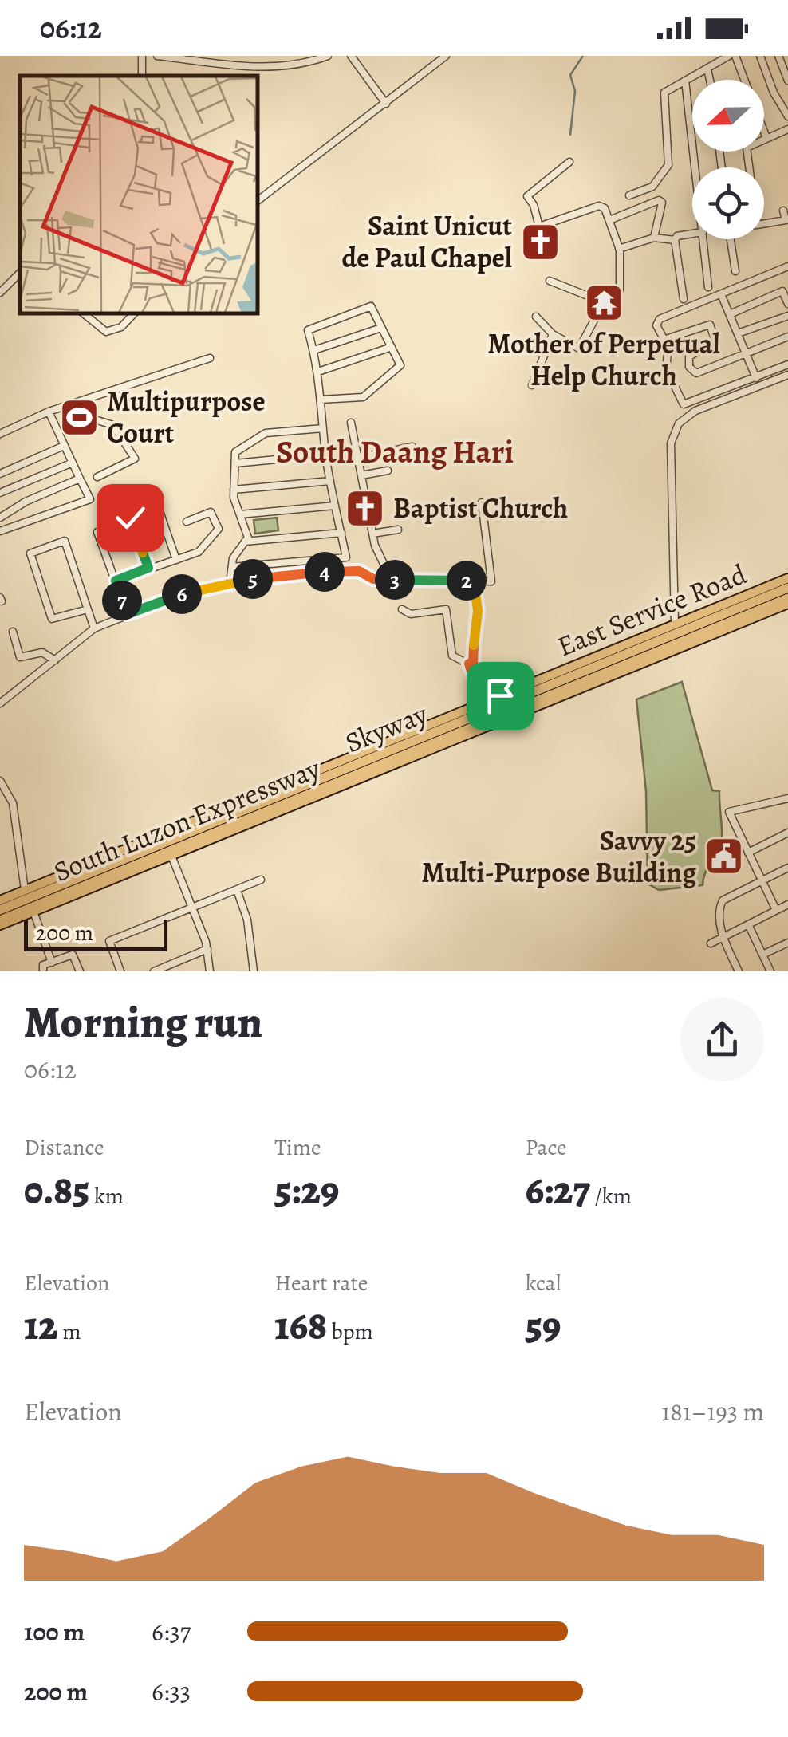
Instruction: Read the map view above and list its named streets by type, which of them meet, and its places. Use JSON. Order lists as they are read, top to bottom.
{
  "streets": {
    "highway": ["Skyway", "South Luzon Expressway"],
    "main road": ["East Service Road"]
  },
  "crossings": [
    ["Skyway", "South Luzon Expressway"]
  ],
  "districts": ["South Daang Hari"],
  "places": {
    "church": ["Saint Unicut de Paul Chapel", "Baptist Church"],
    "temple": ["Mother of Perpetual Help Church"],
    "sports": ["Multipurpose Court"],
    "public building": ["Savvy 25 Multi-Purpose Building"]
  },
  "scale_bar": "200 m",
  "north": "left",
  "page": {
    "status": "06:12",
    "pins": [
      "4",
      "5",
      "3",
      "2",
      "6",
      "7"
    ],
    "scale": "200 m",
    "heading": ["Morning run", "06:12"],
    "stats": [
      ["Distance", "0.85 km"],
      ["Time", "5:29"],
      ["Pace", "6:27 /km"],
      ["Elevation", "12 m"],
      ["Heart rate", "168 bpm"],
      ["kcal", "59"]
    ],
    "chart": ["Elevation", "181–193 m"],
    "list": [
      {
        "name": "100 m",
        "note": "6:37"
      },
      {
        "name": "200 m",
        "note": "6:33"
      }
    ]
  }
}
